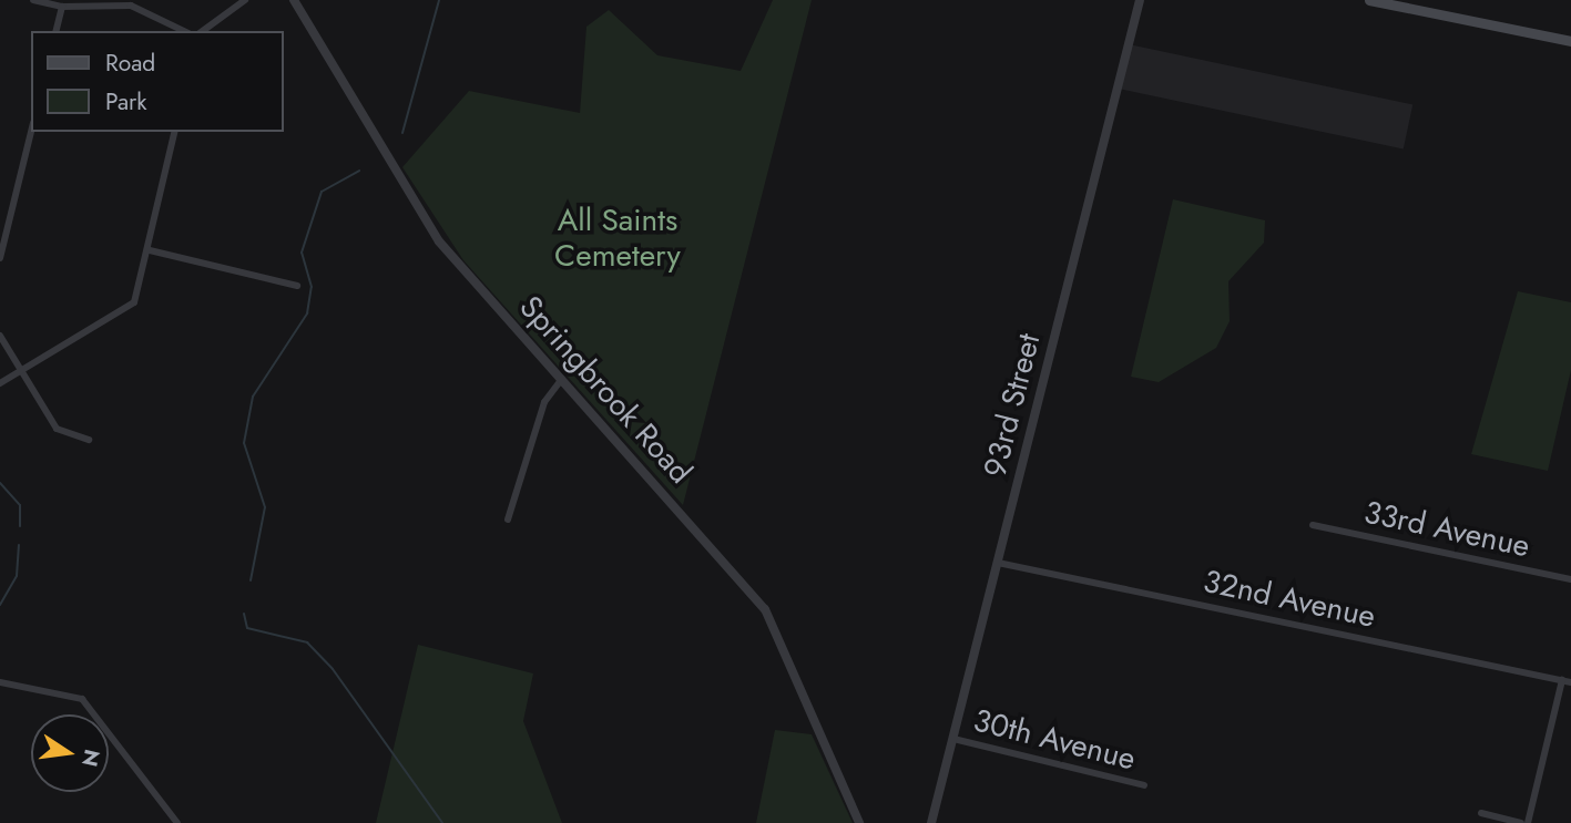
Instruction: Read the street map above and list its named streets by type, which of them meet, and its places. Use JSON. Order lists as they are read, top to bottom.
{
  "streets": {
    "street": [
      "Springbrook Road",
      "93rd Street",
      "33rd Avenue",
      "32nd Avenue",
      "30th Avenue"
    ]
  },
  "crossings": [
    ["93rd Street", "32nd Avenue"],
    ["93rd Street", "30th Avenue"]
  ],
  "parks": ["All Saints Cemetery"],
  "legend": ["Road", "Park"],
  "north": "right"
}
